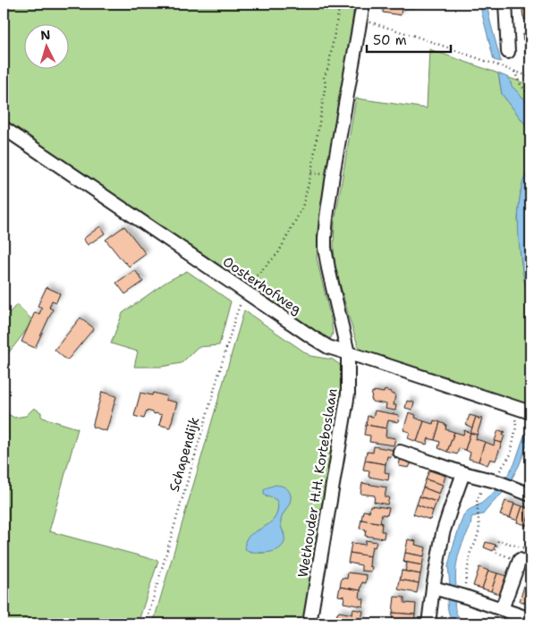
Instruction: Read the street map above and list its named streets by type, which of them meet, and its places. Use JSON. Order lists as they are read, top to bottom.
{
  "streets": {
    "street": ["Oosterhofweg", "Wethouder H.H. Korteboslaan"],
    "path": ["Schapendijk"]
  },
  "crossings": [
    ["Oosterhofweg", "Schapendijk"],
    ["Oosterhofweg", "Wethouder H.H. Korteboslaan"]
  ],
  "scale_bar": "50 m",
  "north": "top"
}
